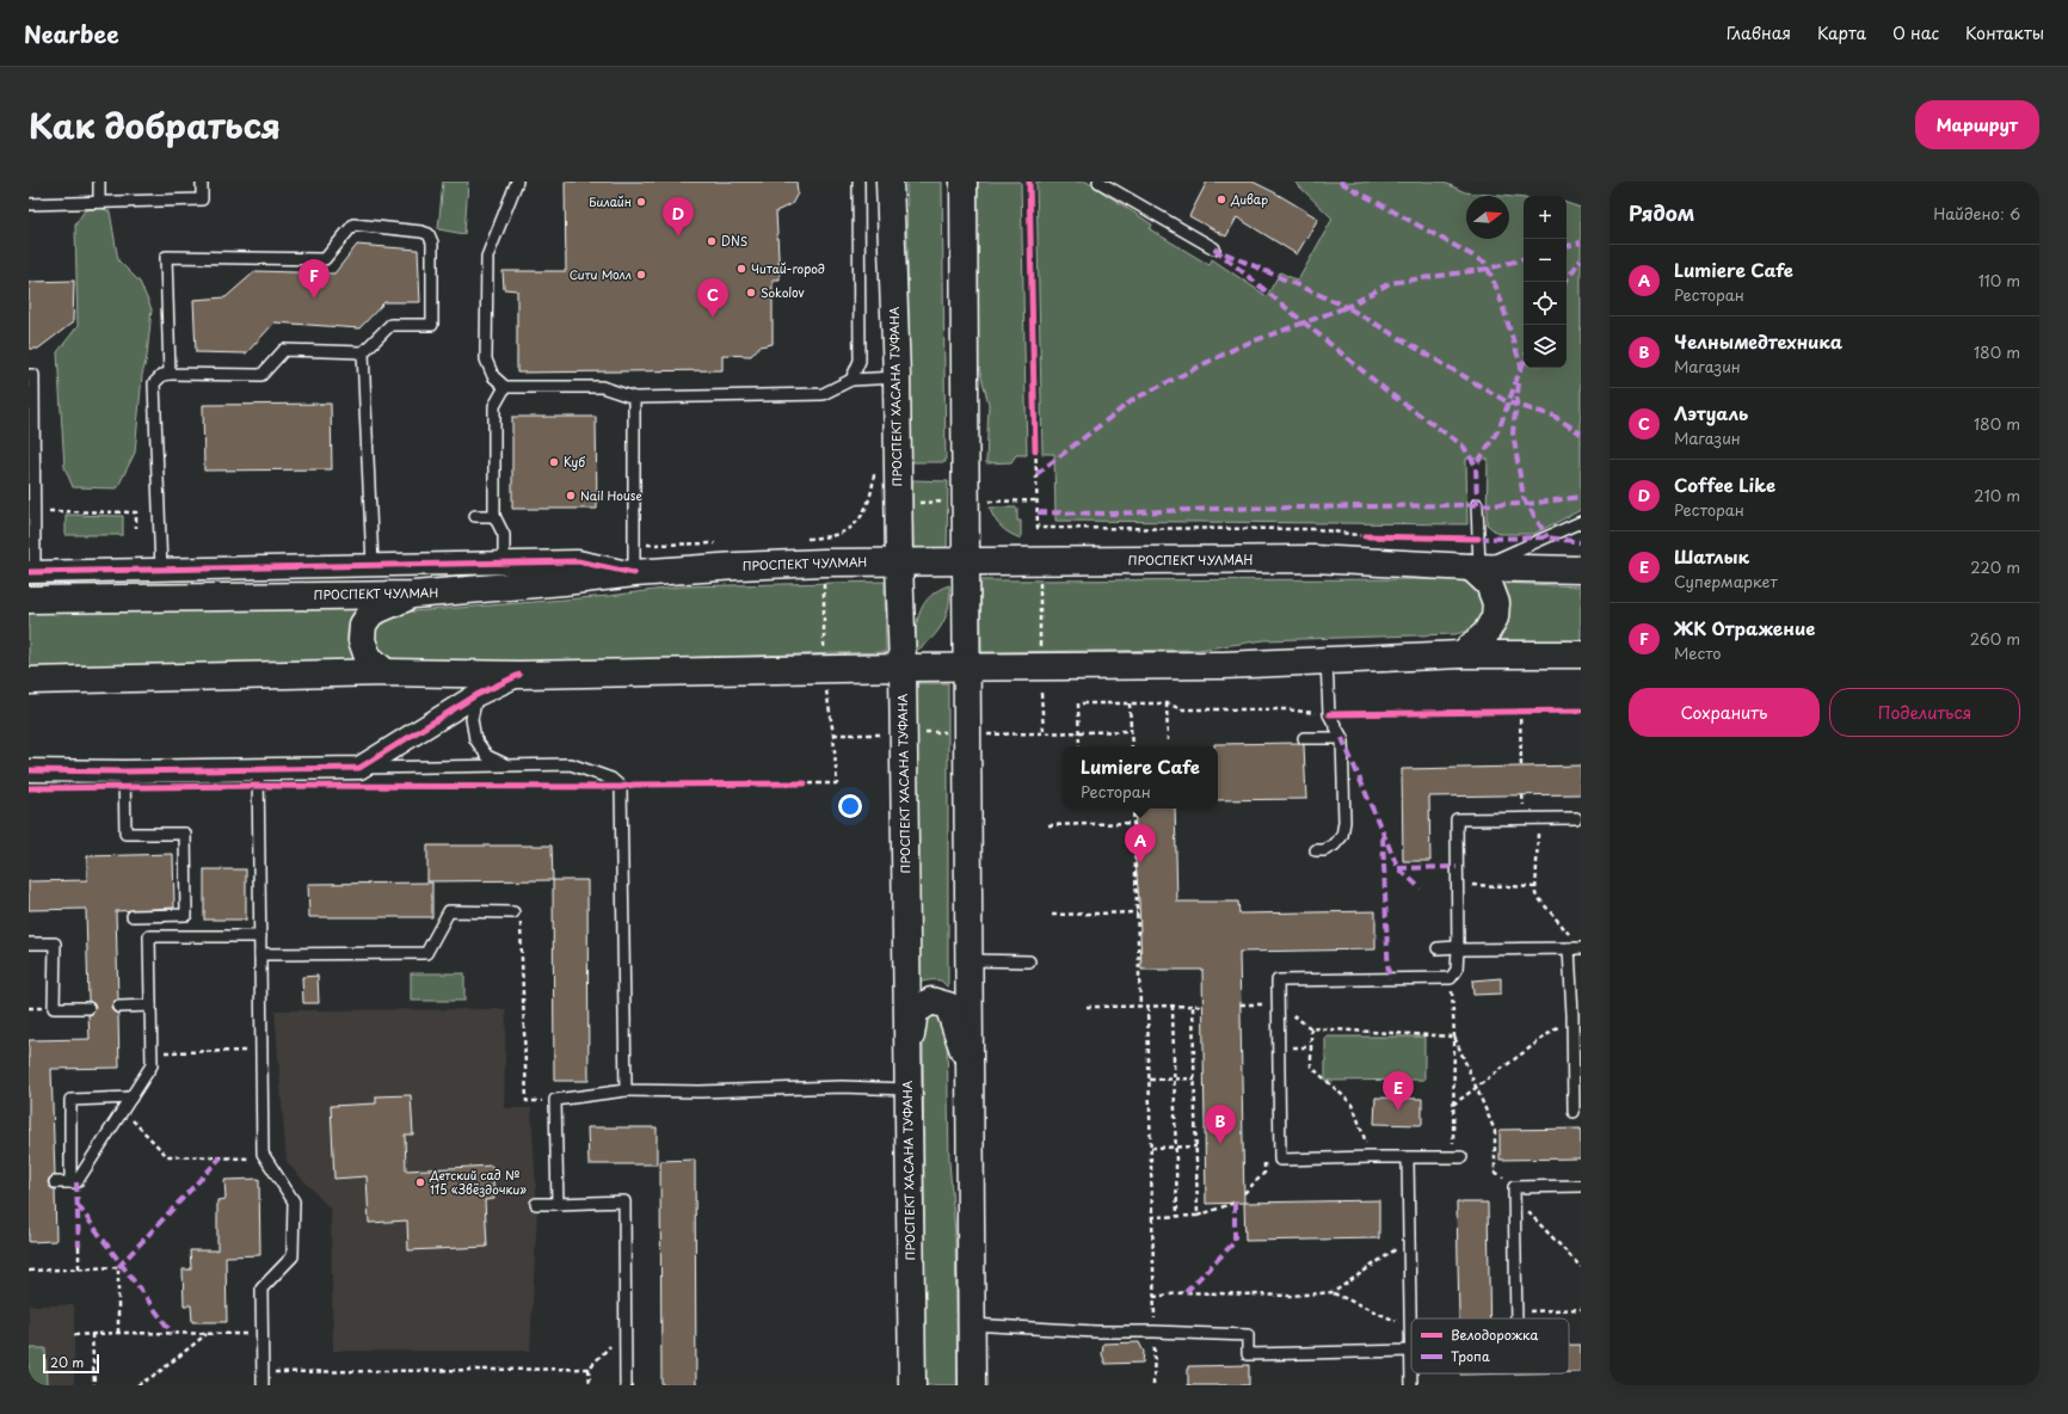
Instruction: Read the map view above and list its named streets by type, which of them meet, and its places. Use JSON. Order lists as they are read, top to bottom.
{
  "streets": {
    "main road": ["ПРОСПЕКТ ХАСАНА ТУФАНА", "ПРОСПЕКТ ЧУЛМАН"]
  },
  "crossings": [
    ["ПРОСПЕКТ ХАСАНА ТУФАНА", "ПРОСПЕКТ ЧУЛМАН"]
  ],
  "places": [
    "Дивар",
    "Билайн",
    "DNS",
    "Читай-город",
    "Сити Молл",
    "Sokolov",
    "Куб",
    "Nail House",
    "Детский сад № 115 «Звёздочки»"
  ],
  "legend": ["Велодорожка", "Тропа"],
  "scale_bar": "20 m",
  "north": "right",
  "page": {
    "header": "Nearbee",
    "nav": [
      "Главная",
      "Карта",
      "О нас",
      "Контакты"
    ],
    "title": "Как добраться",
    "buttons": [
      "Маршрут",
      ["Сохранить", "Поделиться"]
    ],
    "heading": ["Рядом", "Найдено: 6"],
    "map_buttons": ["+", "−"],
    "pins": [
      "D",
      "F",
      "C",
      "A",
      "E",
      "B"
    ],
    "list": [
      {
        "mark": "A",
        "name": "Lumiere Cafe",
        "note": "Ресторан",
        "value": "110 m"
      },
      {
        "mark": "B",
        "name": "Челнымедтехника",
        "note": "Магазин",
        "value": "180 m"
      },
      {
        "mark": "C",
        "name": "Лэтуаль",
        "note": "Магазин",
        "value": "180 m"
      },
      {
        "mark": "D",
        "name": "Coffee Like",
        "note": "Ресторан",
        "value": "210 m"
      },
      {
        "mark": "E",
        "name": "Шатлык",
        "note": "Супермаркет",
        "value": "220 m"
      },
      {
        "mark": "F",
        "name": "ЖК Отражение",
        "note": "Место",
        "value": "260 m"
      }
    ],
    "popup": ["Lumiere Cafe", "Ресторан"],
    "scale": "20 m"
  }
}
